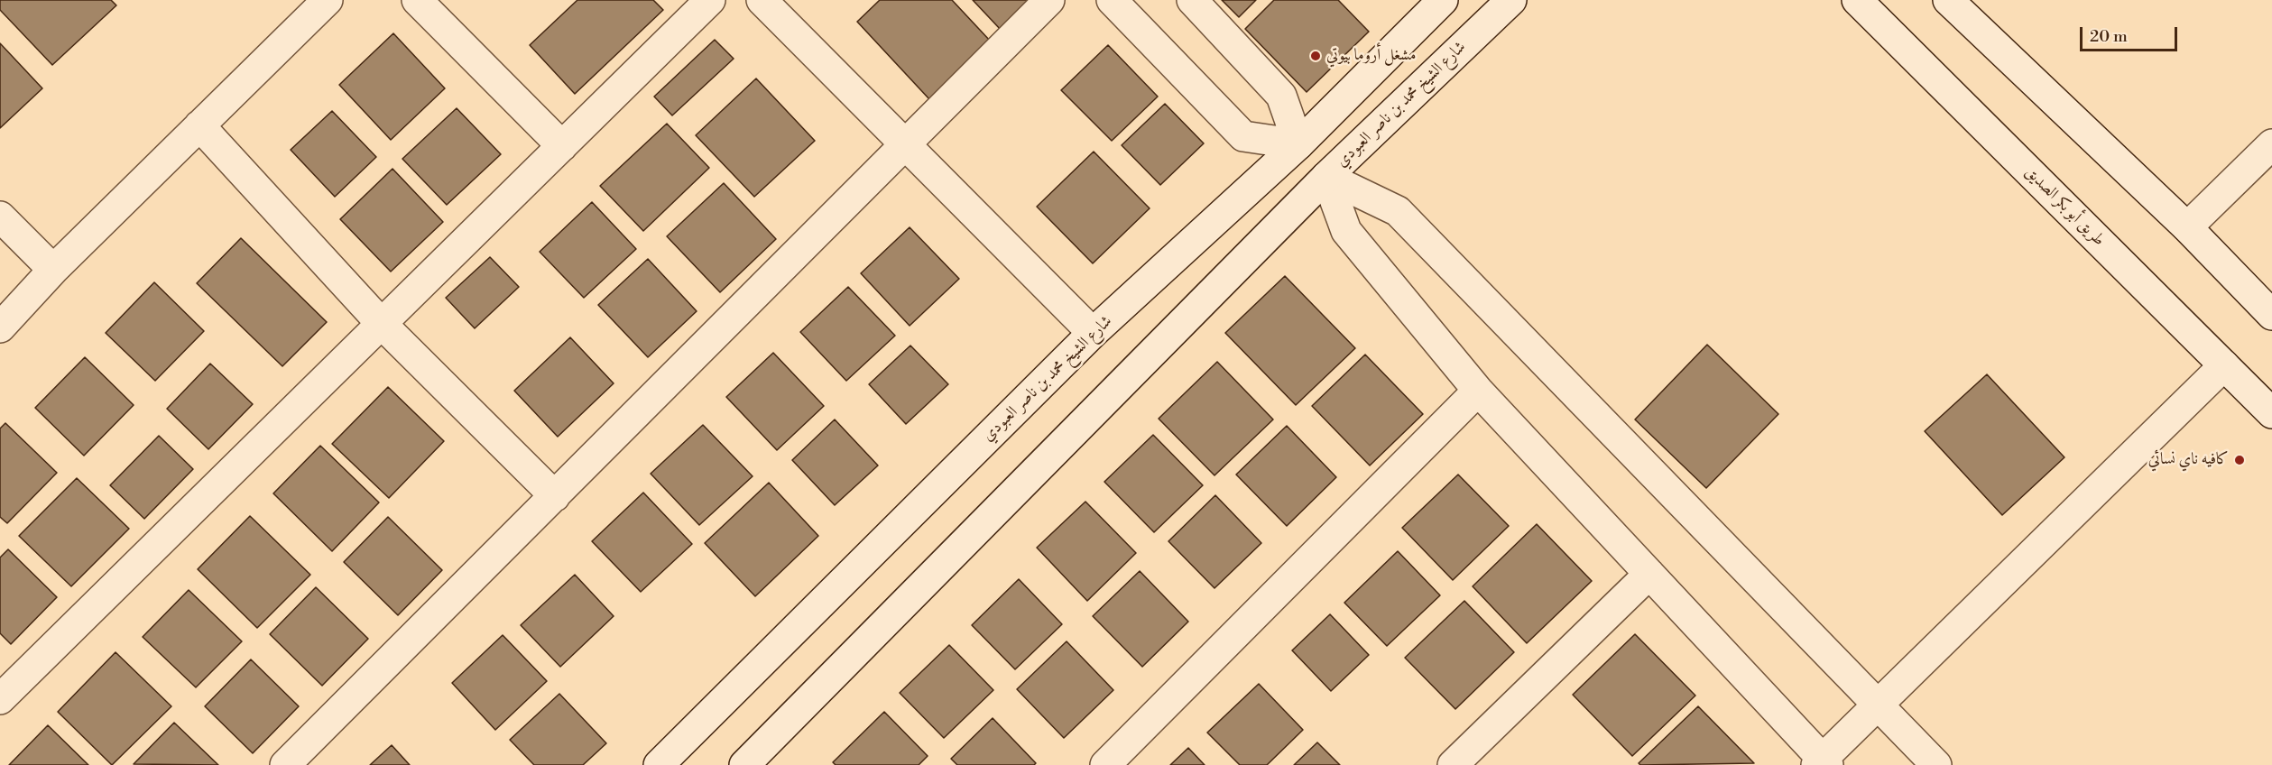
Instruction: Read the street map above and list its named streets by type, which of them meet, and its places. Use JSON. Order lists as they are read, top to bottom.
{
  "streets": {
    "street": ["شارع الشيخ محمد بن ناصر العبودي", "طريق أبو بكر الصديق"]
  },
  "places": ["مشغل أروما بيوتي", "كافيه ناي نسائي"],
  "scale_bar": "20 m"
}
